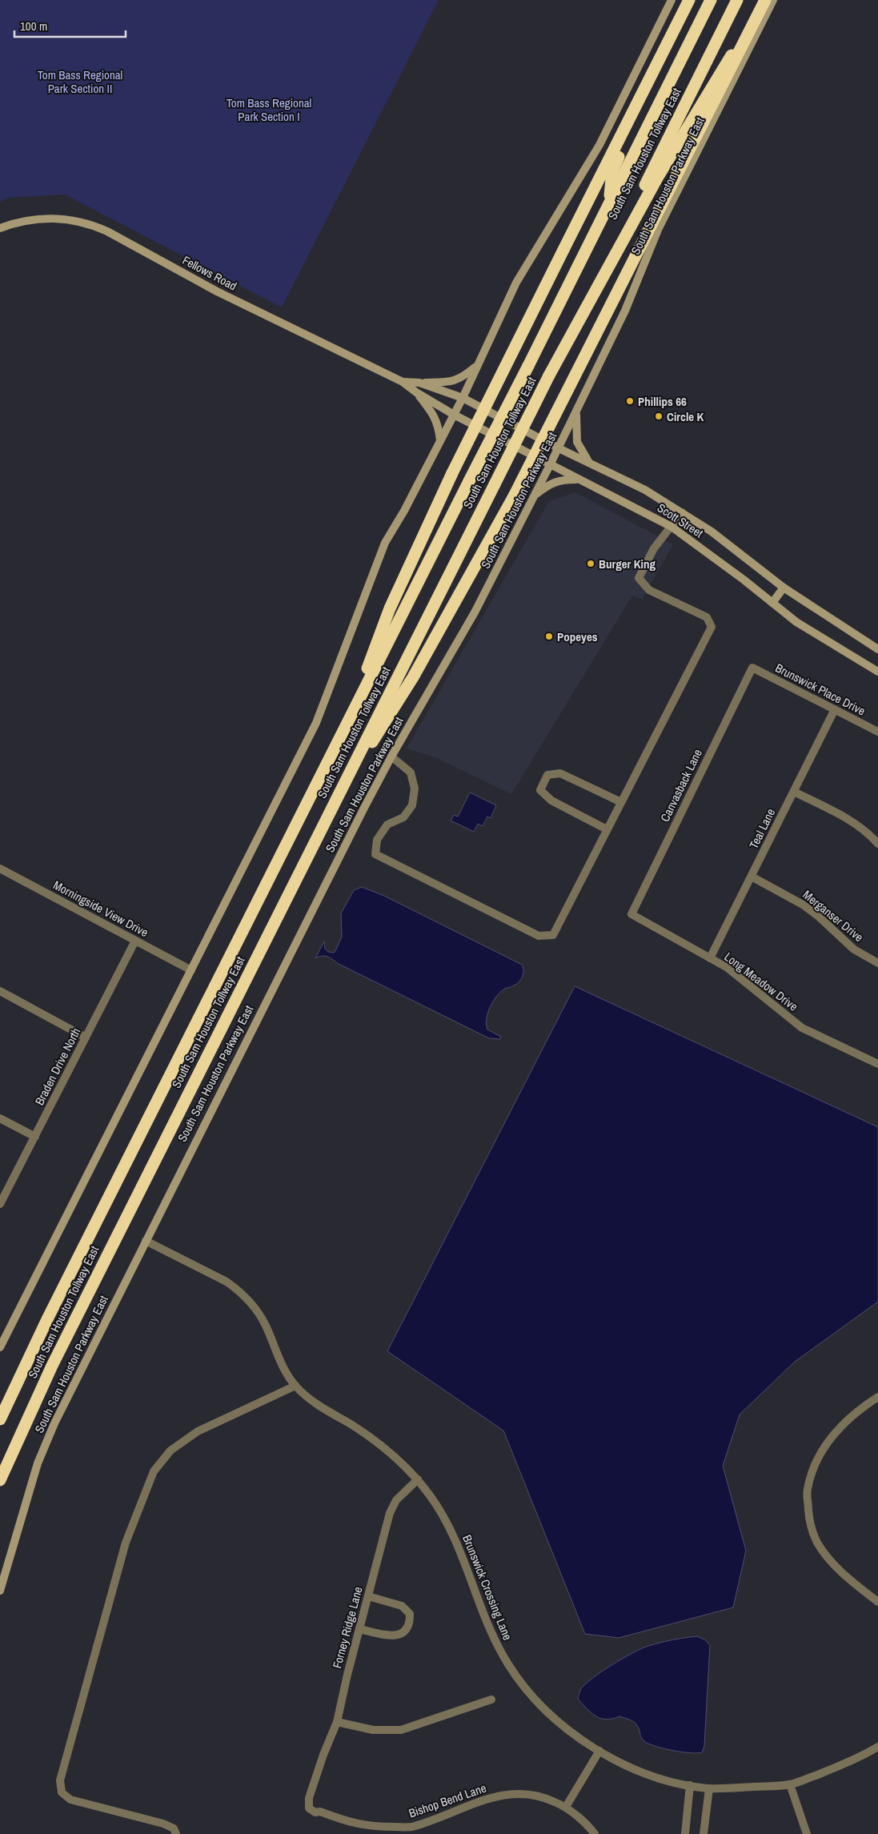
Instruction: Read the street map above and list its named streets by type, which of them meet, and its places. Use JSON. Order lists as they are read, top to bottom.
{
  "streets": {
    "highway": ["South Sam Houston Tollway East"],
    "main road": ["South Sam Houston Parkway East", "Fellows Road", "Scott Street"],
    "street": [
      "Brunswick Place Drive",
      "Canvasback Lane",
      "Teal Lane",
      "Morningside View Drive",
      "Merganser Drive",
      "Long Meadow Drive",
      "Braden Drive North",
      "Brunswick Crossing Lane",
      "Forney Ridge Lane",
      "Bishop Bend Lane"
    ]
  },
  "crossings": [
    ["South Sam Houston Parkway East", "Scott Street"],
    ["South Sam Houston Parkway East", "Brunswick Crossing Lane"],
    ["Fellows Road", "Scott Street"],
    ["Brunswick Place Drive", "Canvasback Lane"],
    ["Brunswick Place Drive", "Teal Lane"],
    ["Canvasback Lane", "Long Meadow Drive"],
    ["Teal Lane", "Merganser Drive"],
    ["Teal Lane", "Long Meadow Drive"],
    ["Morningside View Drive", "Braden Drive North"],
    ["Brunswick Crossing Lane", "Forney Ridge Lane"],
    ["Forney Ridge Lane", "Bishop Bend Lane"]
  ],
  "parks": ["Tom Bass Regional Park Section II", "Tom Bass Regional Park Section I"],
  "places": [
    "Phillips 66",
    "Circle K",
    "Burger King",
    "Popeyes"
  ],
  "scale_bar": "100 m"
}
